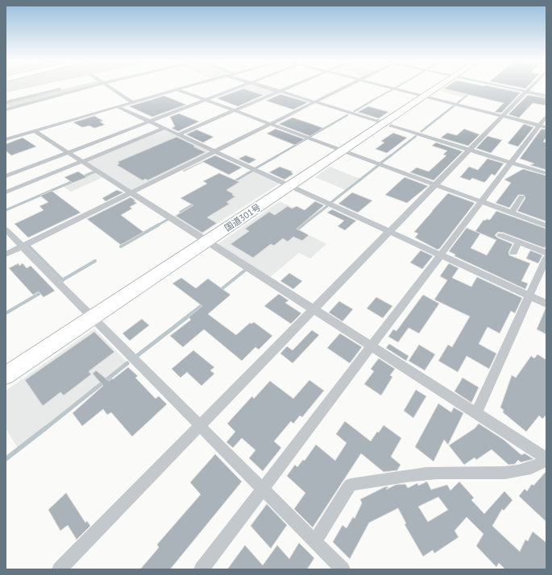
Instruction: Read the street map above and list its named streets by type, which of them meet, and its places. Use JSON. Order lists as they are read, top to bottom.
{
  "streets": {
    "highway": ["国道301号"]
  }
}
